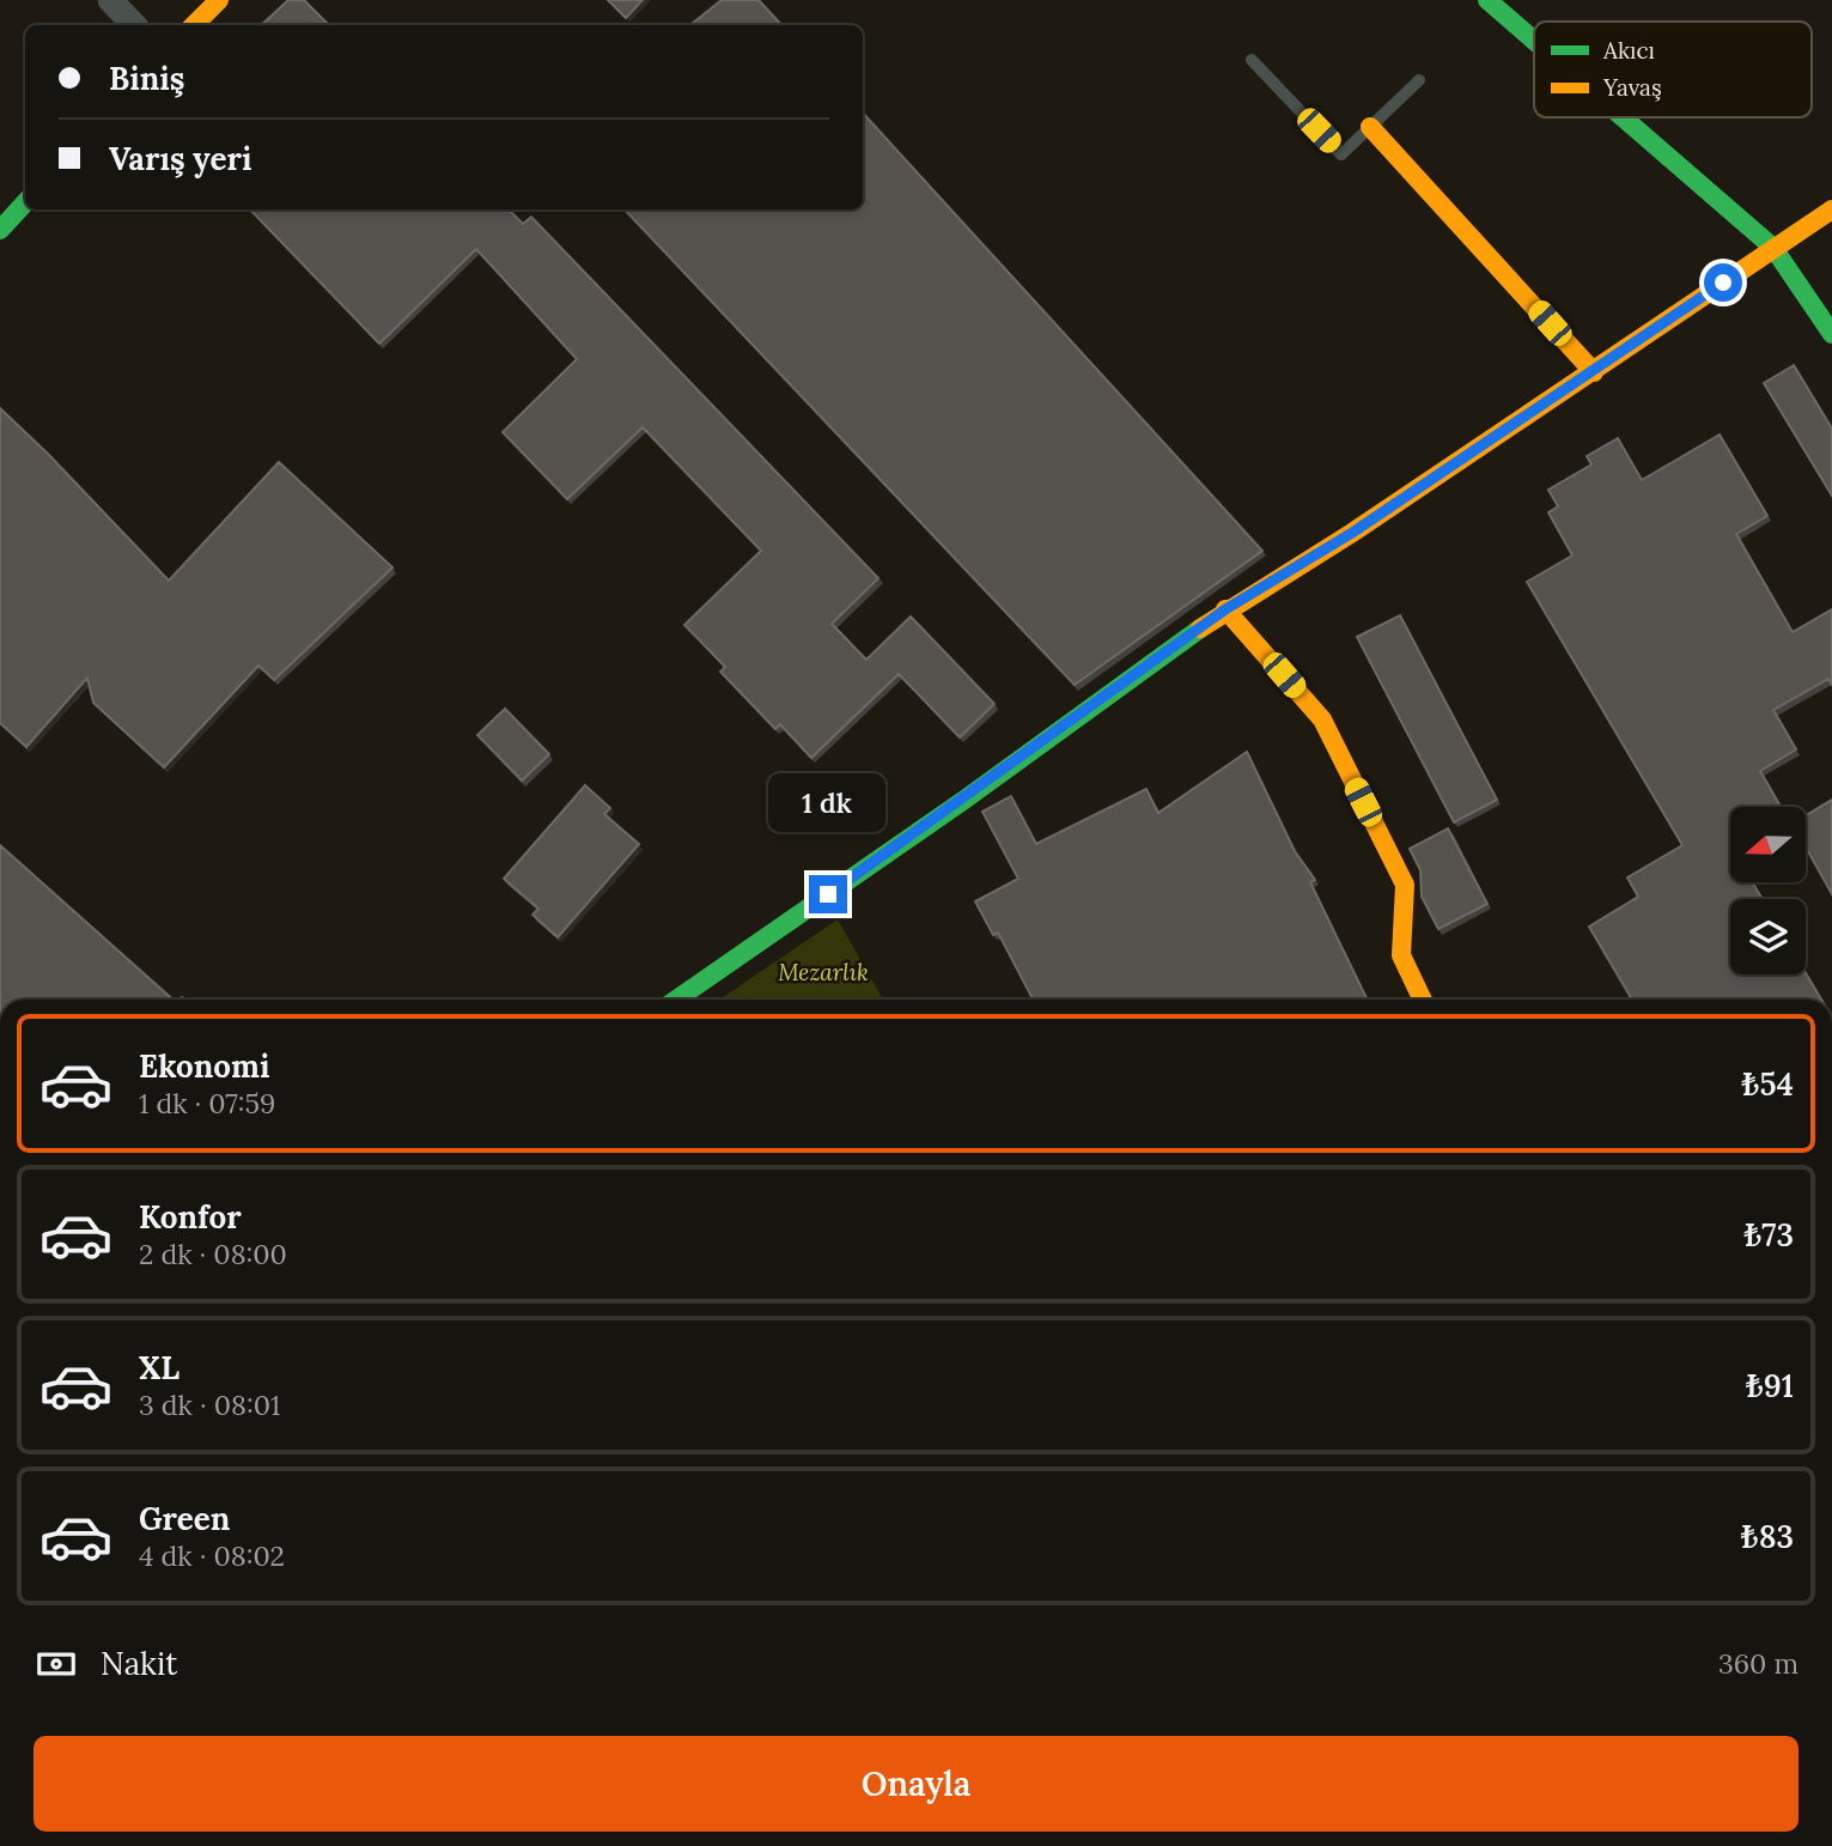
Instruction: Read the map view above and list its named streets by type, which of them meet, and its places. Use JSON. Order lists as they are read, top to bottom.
{
  "parks": ["Mezarlık"],
  "legend": ["Akıcı", "Yavaş"],
  "north": "left",
  "page": {
    "banner": ["Biniş", "Varış yeri"],
    "bubble": "1 dk",
    "list": [
      {
        "name": "Ekonomi",
        "note": "1 dk · 07:59",
        "value": "₺54"
      },
      {
        "name": "Konfor",
        "note": "2 dk · 08:00",
        "value": "₺73"
      },
      {
        "name": "XL",
        "note": "3 dk · 08:01",
        "value": "₺91"
      },
      {
        "name": "Green",
        "note": "4 dk · 08:02",
        "value": "₺83"
      }
    ],
    "pay": ["Nakit", "360 m"],
    "buttons": "Onayla"
  }
}
